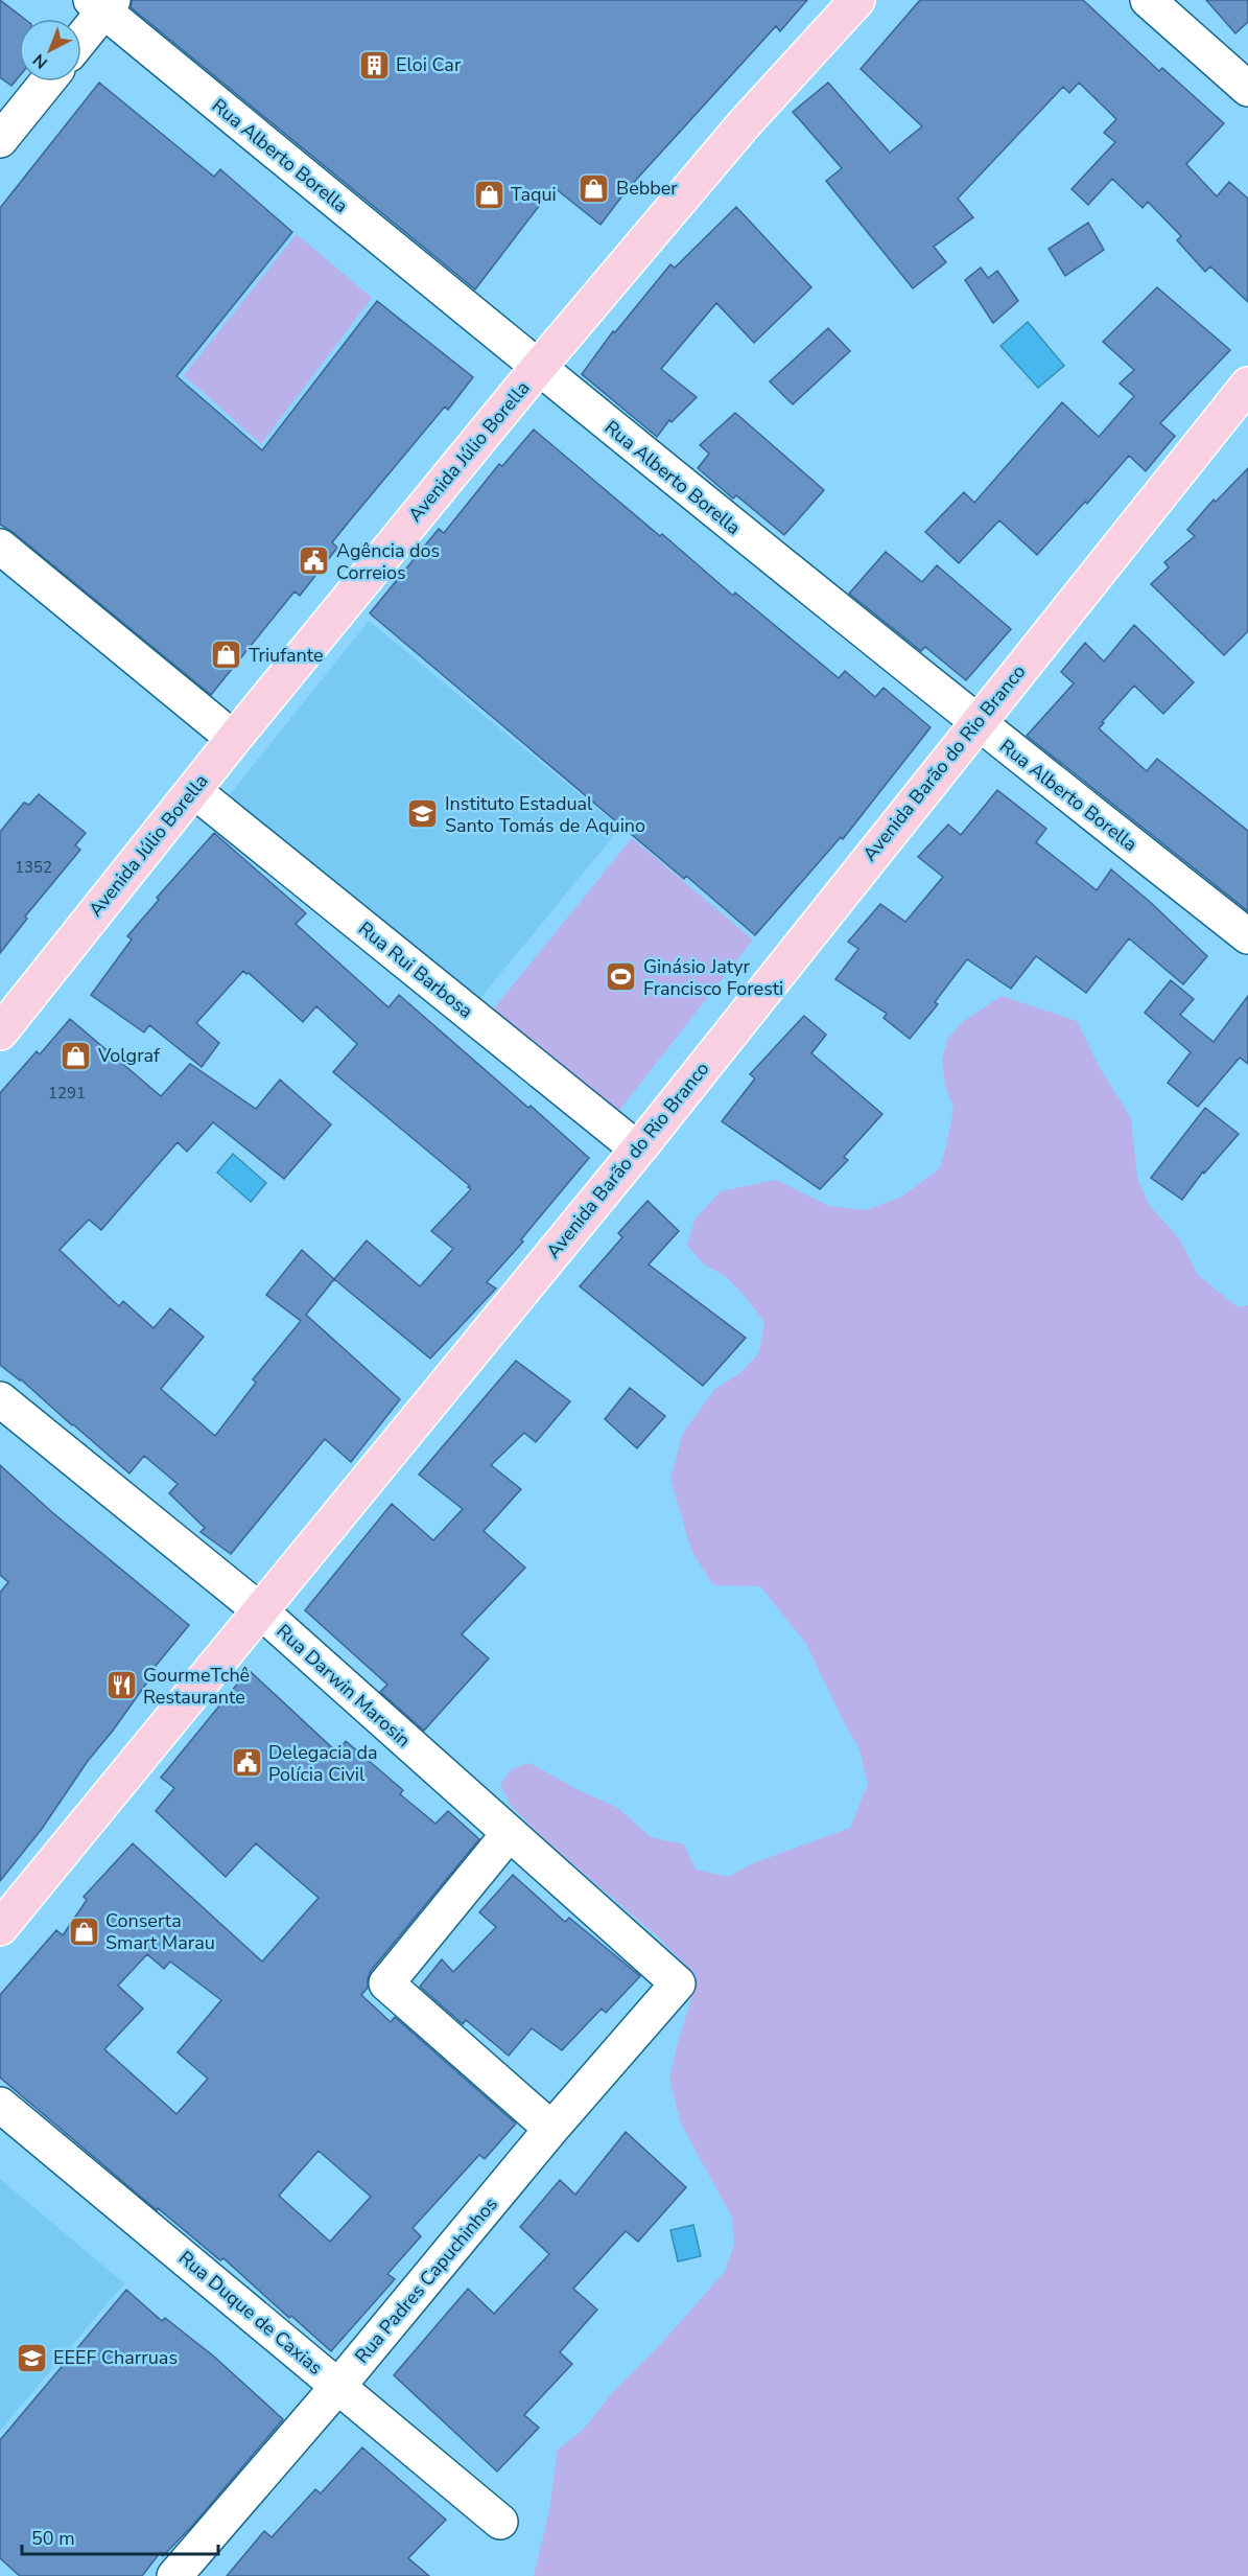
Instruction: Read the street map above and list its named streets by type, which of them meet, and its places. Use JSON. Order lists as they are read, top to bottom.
{
  "streets": {
    "main road": ["Avenida Júlio Borella", "Avenida Barão do Rio Branco"],
    "street": [
      "Rua Alberto Borella",
      "Rua Rui Barbosa",
      "Rua Darwin Marosin",
      "Rua Padres Capuchinhos",
      "Rua Duque de Caxias"
    ]
  },
  "crossings": [
    ["Rua Alberto Borella", "Avenida Júlio Borella"],
    ["Rua Alberto Borella", "Avenida Barão do Rio Branco"],
    ["Avenida Júlio Borella", "Rua Rui Barbosa"],
    ["Avenida Barão do Rio Branco", "Rua Rui Barbosa"],
    ["Avenida Barão do Rio Branco", "Rua Darwin Marosin"],
    ["Rua Darwin Marosin", "Rua Padres Capuchinhos"],
    ["Rua Padres Capuchinhos", "Rua Duque de Caxias"]
  ],
  "places": {
    "building": ["Eloi Car"],
    "shop": [
      "Bebber",
      "Taqui",
      "Triufante",
      "Volgraf",
      "Conserta Smart Marau"
    ],
    "public building": ["Agência dos Correios", "Delegacia da Polícia Civil"],
    "school or university": ["Instituto Estadual Santo Tomás de Aquino", "EEEF Charruas"],
    "sports": ["Ginásio Jatyr Francisco Foresti"],
    "restaurant": ["GourmeTchê Restaurante"]
  },
  "house_numbers": ["1352", "1291"],
  "scale_bar": "50 m",
  "north": "bottom left"
}
